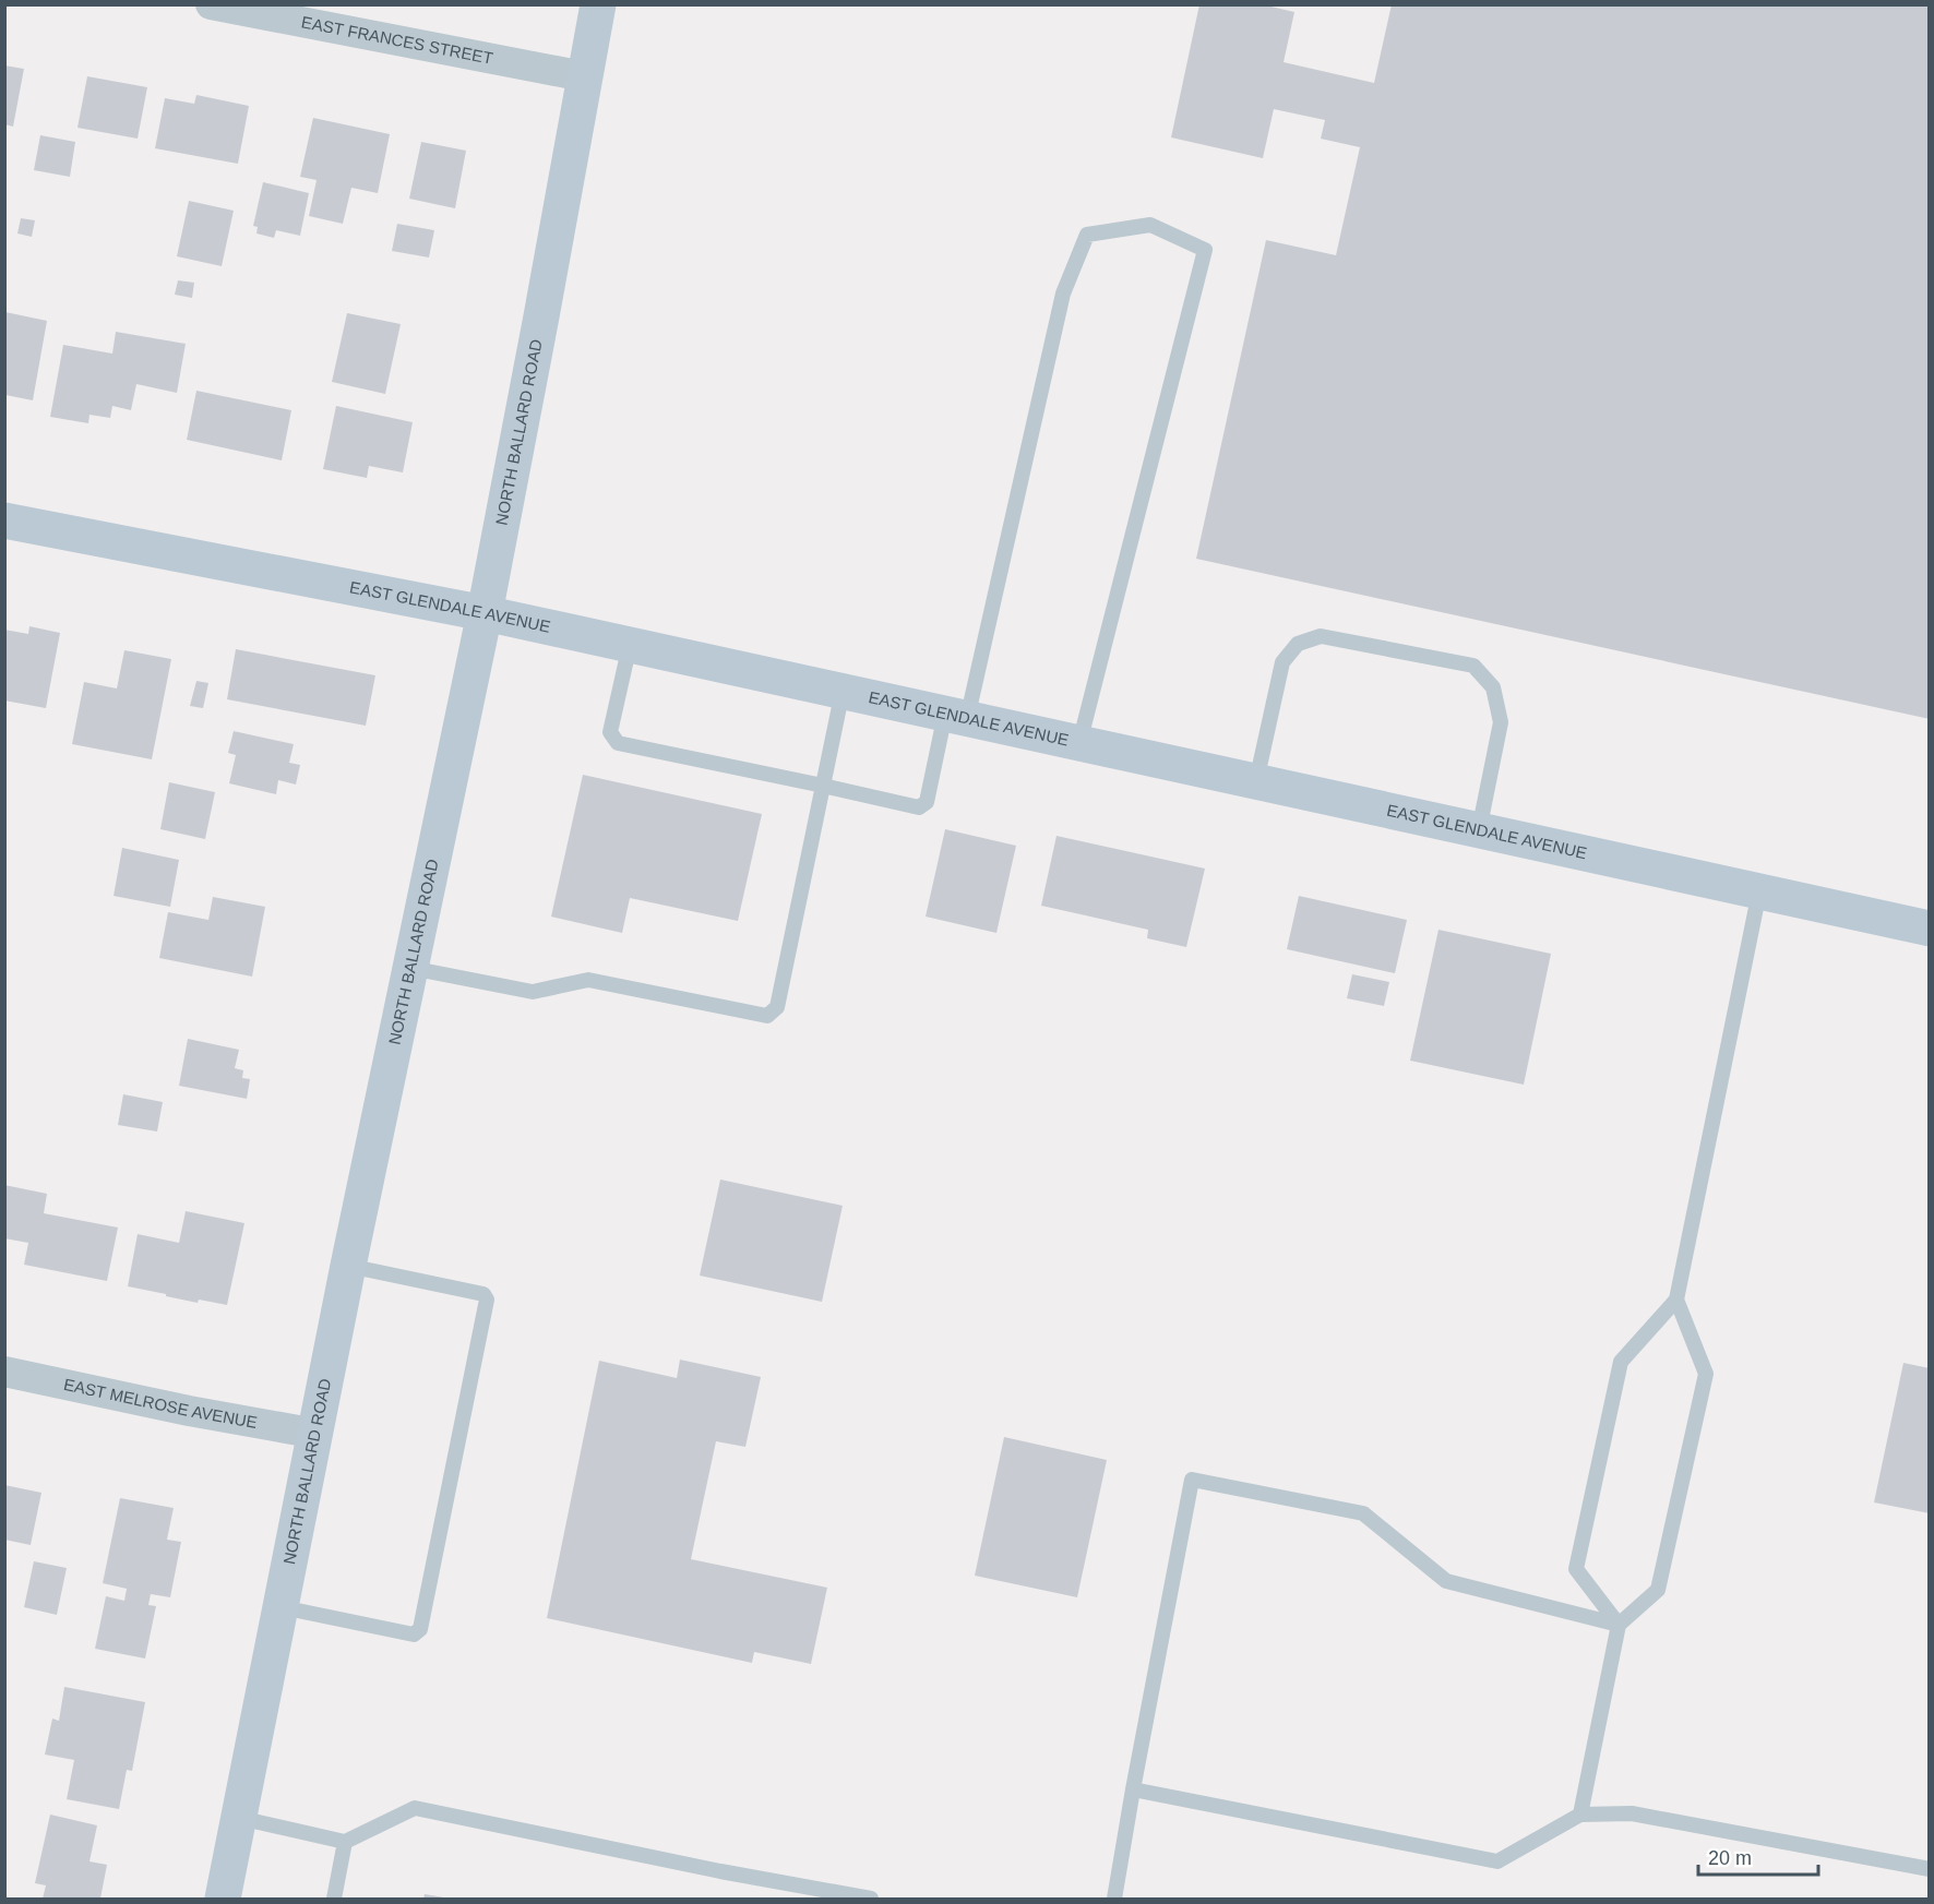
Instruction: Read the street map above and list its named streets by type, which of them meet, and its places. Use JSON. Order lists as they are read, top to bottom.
{
  "streets": {
    "street": [
      "EAST FRANCES STREET",
      "NORTH BALLARD ROAD",
      "EAST GLENDALE AVENUE",
      "EAST MELROSE AVENUE"
    ]
  },
  "crossings": [
    ["EAST FRANCES STREET", "NORTH BALLARD ROAD"],
    ["NORTH BALLARD ROAD", "EAST GLENDALE AVENUE"],
    ["NORTH BALLARD ROAD", "EAST MELROSE AVENUE"]
  ],
  "scale_bar": "20 m"
}
